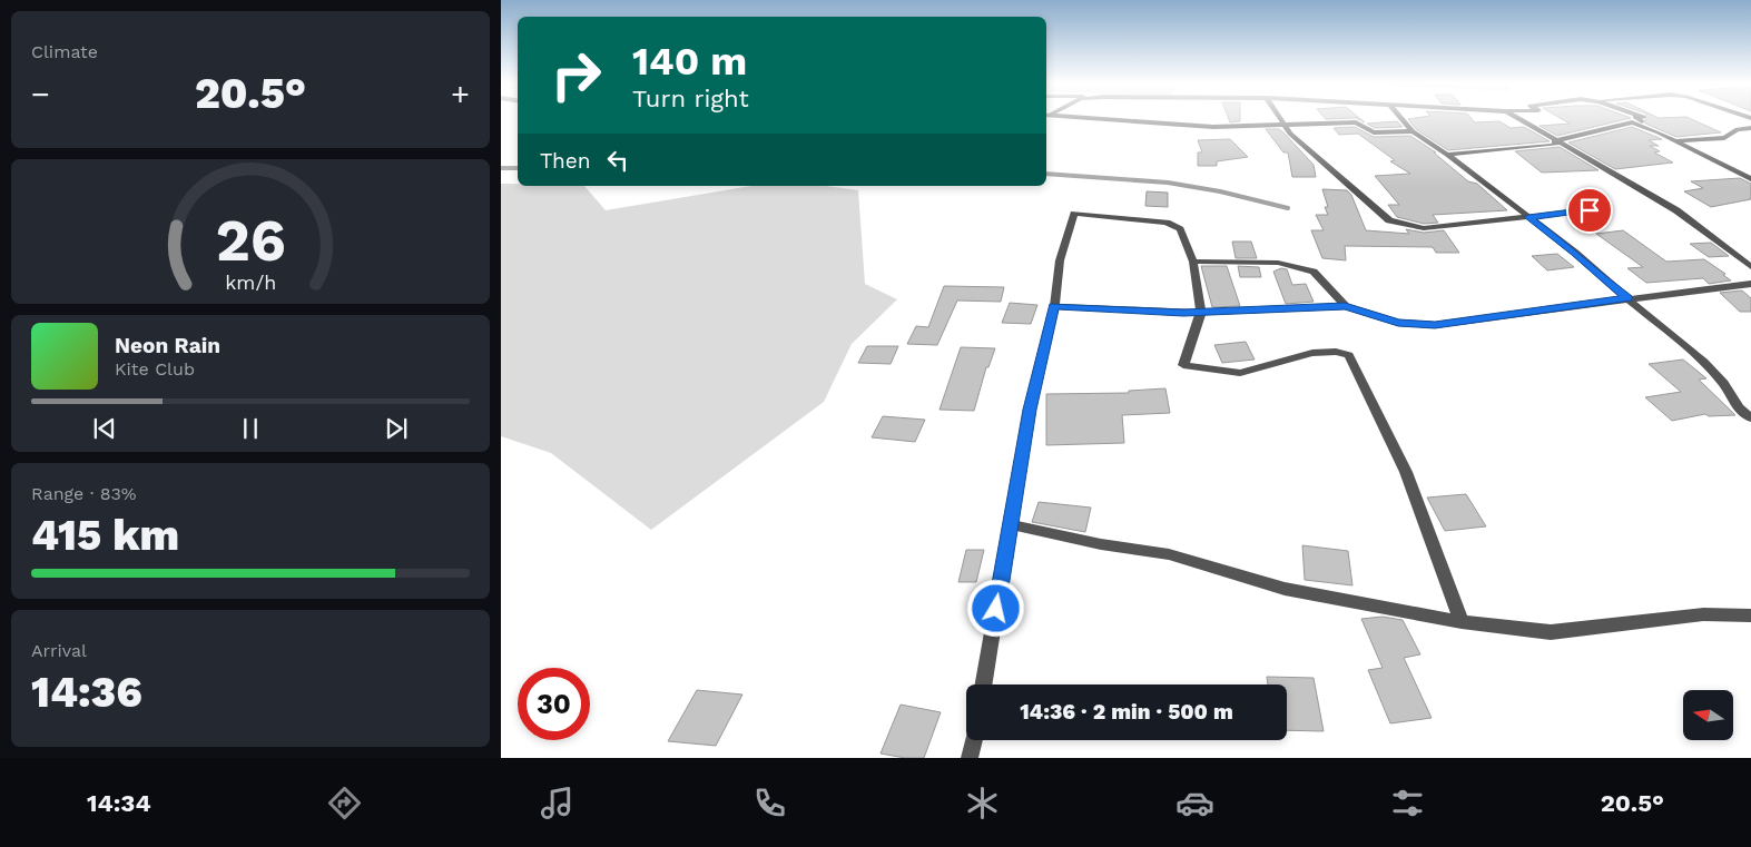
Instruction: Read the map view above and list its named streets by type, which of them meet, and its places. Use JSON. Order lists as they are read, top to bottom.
{
  "north": "left",
  "page": {
    "tile": [
      "Climate",
      ["Range · 83%", "415 km"],
      ["Arrival", "14:36"]
    ],
    "turn": ["140 m", "Turn right"],
    "heat": ["−", "20.5°", "+"],
    "then": "Then",
    "song": ["Neon Rain", "Kite Club"],
    "limit": "30",
    "trip": "14:36 · 2 min · 500 m",
    "tabs": ["14:34", "20.5°"],
    "gauge": ["26", "km/h"]
  }
}
